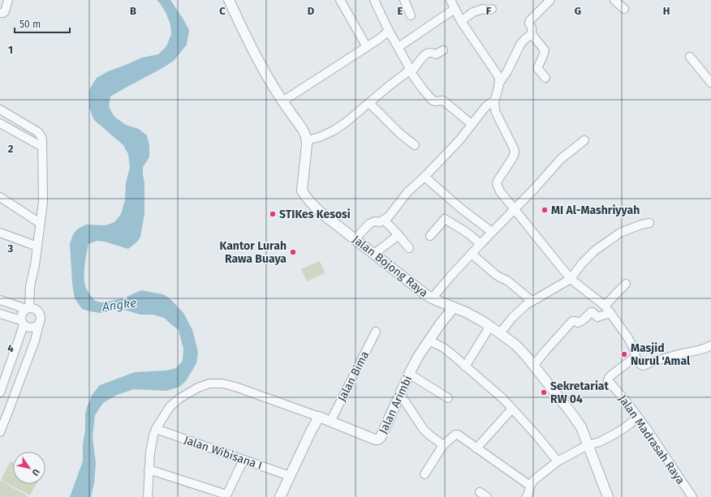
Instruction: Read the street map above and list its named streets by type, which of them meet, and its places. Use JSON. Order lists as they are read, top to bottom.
{
  "streets": {
    "street": [
      "Jalan Bojong Raya",
      "Jalan Bima",
      "Jalan Arimbi",
      "Jalan Madrasah Raya",
      "Jalan Wibisana I"
    ]
  },
  "crossings": [
    ["Jalan Bojong Raya", "Jalan Arimbi"],
    ["Jalan Bima", "Jalan Arimbi"]
  ],
  "water": ["Angke"],
  "places": [
    "MI Al-Mashriyyah",
    "STIKes Kesosi",
    "Kantor Lurah Rawa Buaya",
    "Masjid Nurul 'Amal",
    "Sekretariat RW 04"
  ],
  "scale_bar": "50 m",
  "north": "bottom right",
  "grid": {
    "columns": [
      "B",
      "C",
      "D",
      "E",
      "F",
      "G",
      "H"
    ],
    "rows": [
      "1",
      "2",
      "3",
      "4"
    ]
  }
}
